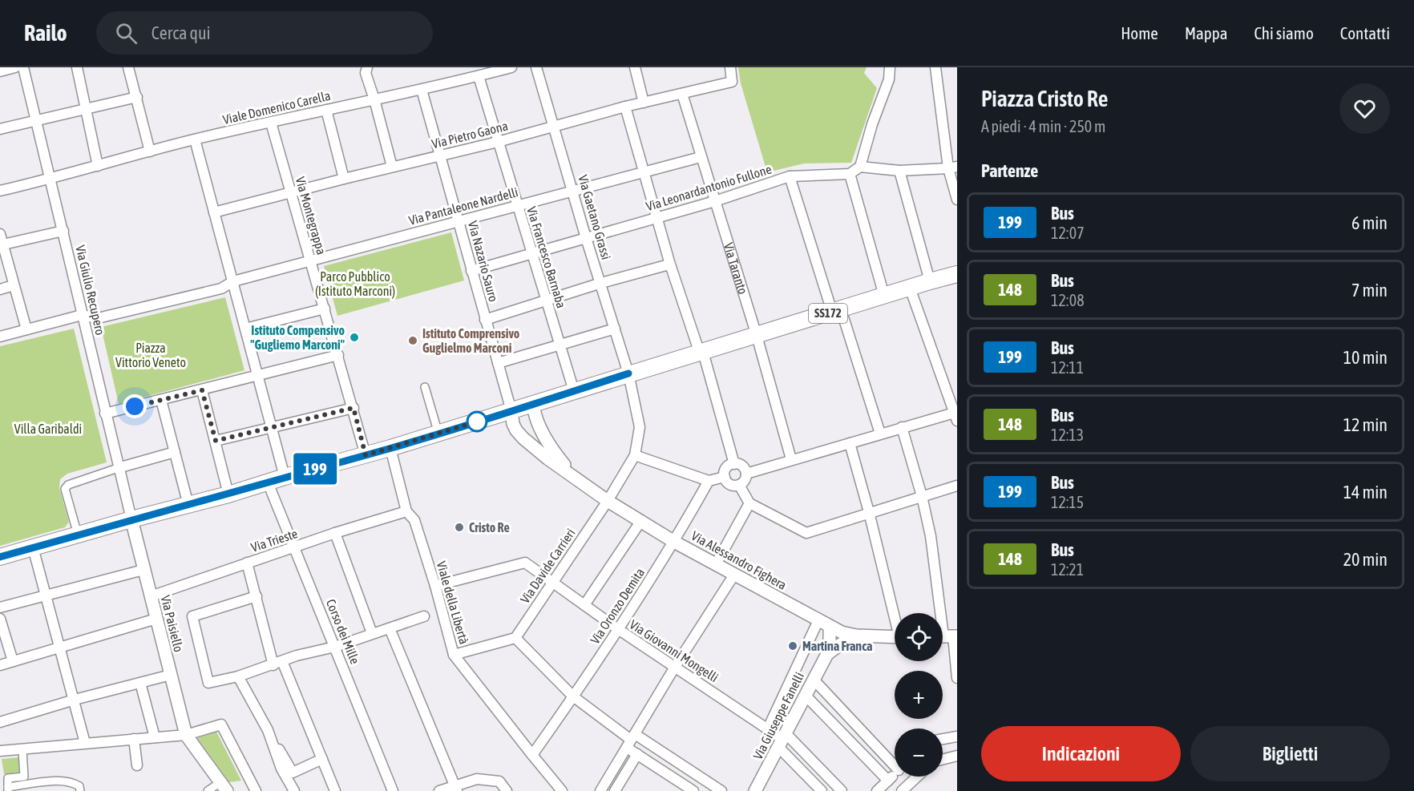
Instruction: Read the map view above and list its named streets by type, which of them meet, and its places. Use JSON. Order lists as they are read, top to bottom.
{
  "streets": {
    "main road": ["SS172"],
    "street": [
      "Viale Domenico Carella",
      "Via Pietro Gaona",
      "Via Leonardantonio Fullone",
      "Via Pantaleone Nardelli",
      "Via Montegrappa",
      "Via Gaetano Grassi",
      "Via Francesco Barnaba",
      "Via Nazario Sauro",
      "Via Taranto",
      "Via Giulio Recupero",
      "Via Trieste",
      "Via Alessandro Fighera",
      "Via Davide Carrieri",
      "Viale della Libertà",
      "Via Oronzo Demita",
      "Via Paisiello",
      "Corso dei Mille",
      "Via Giovanni Mongelli",
      "Via Giuseppe Fanelli"
    ]
  },
  "crossings": [
    ["Viale Domenico Carella", "Via Montegrappa"],
    ["Viale Domenico Carella", "Via Francesco Barnaba"],
    ["Viale Domenico Carella", "Via Nazario Sauro"],
    ["Viale Domenico Carella", "Via Giulio Recupero"],
    ["Via Pietro Gaona", "Via Montegrappa"],
    ["Via Pietro Gaona", "Via Gaetano Grassi"],
    ["Via Pietro Gaona", "Via Francesco Barnaba"],
    ["Via Pietro Gaona", "Via Nazario Sauro"],
    ["Via Pietro Gaona", "Via Taranto"],
    ["Via Leonardantonio Fullone", "Via Gaetano Grassi"],
    ["Via Leonardantonio Fullone", "Via Francesco Barnaba"],
    ["Via Leonardantonio Fullone", "Via Nazario Sauro"],
    ["Via Leonardantonio Fullone", "Via Taranto"],
    ["Via Pantaleone Nardelli", "Via Montegrappa"],
    ["Via Pantaleone Nardelli", "Via Gaetano Grassi"],
    ["Via Pantaleone Nardelli", "Via Francesco Barnaba"],
    ["Via Pantaleone Nardelli", "Via Nazario Sauro"],
    ["Via Pantaleone Nardelli", "Via Taranto"],
    ["Via Montegrappa", "SS172"],
    ["Via Gaetano Grassi", "SS172"],
    ["Via Gaetano Grassi", "Via Davide Carrieri"],
    ["Via Francesco Barnaba", "SS172"],
    ["Via Nazario Sauro", "SS172"],
    ["Via Nazario Sauro", "Via Alessandro Fighera"],
    ["Via Taranto", "SS172"],
    ["Via Giulio Recupero", "SS172"],
    ["Via Giulio Recupero", "Via Paisiello"],
    ["SS172", "Via Alessandro Fighera"],
    ["SS172", "Viale della Libertà"],
    ["SS172", "Via Paisiello"],
    ["SS172", "Corso dei Mille"],
    ["Via Trieste", "Viale della Libertà"],
    ["Via Trieste", "Via Paisiello"],
    ["Via Trieste", "Corso dei Mille"],
    ["Via Alessandro Fighera", "Via Davide Carrieri"],
    ["Via Alessandro Fighera", "Via Oronzo Demita"],
    ["Via Alessandro Fighera", "Via Giuseppe Fanelli"],
    ["Via Davide Carrieri", "Via Giovanni Mongelli"],
    ["Viale della Libertà", "Via Oronzo Demita"],
    ["Viale della Libertà", "Via Giovanni Mongelli"],
    ["Via Oronzo Demita", "Via Giovanni Mongelli"],
    ["Via Giovanni Mongelli", "Via Giuseppe Fanelli"]
  ],
  "parks": ["Parco Pubblico (Istituto Marconi)", "Piazza Vittorio Veneto", "Villa Garibaldi"],
  "places": [
    "Istituto Compensivo \"Gugliemo Marconi\"",
    "Istituto Comprensivo Guglielmo Marconi",
    "Cristo Re",
    "Martina Franca"
  ],
  "lines": ["bus line 199"],
  "page": {
    "header": "Railo",
    "search": "Cerca qui",
    "nav": [
      "Home",
      "Mappa",
      "Chi siamo",
      "Contatti"
    ],
    "on_map": "199",
    "heading": [
      ["Piazza Cristo Re", "A piedi · 4 min · 250 m"],
      "Partenze"
    ],
    "list": [
      {
        "mark": "199",
        "name": "Bus",
        "note": "12:07",
        "value": "6 min"
      },
      {
        "mark": "148",
        "name": "Bus",
        "note": "12:08",
        "value": "7 min"
      },
      {
        "mark": "199",
        "name": "Bus",
        "note": "12:11",
        "value": "10 min"
      },
      {
        "mark": "148",
        "name": "Bus",
        "note": "12:13",
        "value": "12 min"
      },
      {
        "mark": "199",
        "name": "Bus",
        "note": "12:15",
        "value": "14 min"
      },
      {
        "mark": "148",
        "name": "Bus",
        "note": "12:21",
        "value": "20 min"
      }
    ],
    "map_buttons": ["+", "−"],
    "buttons": ["Indicazioni", "Biglietti"]
  }
}
